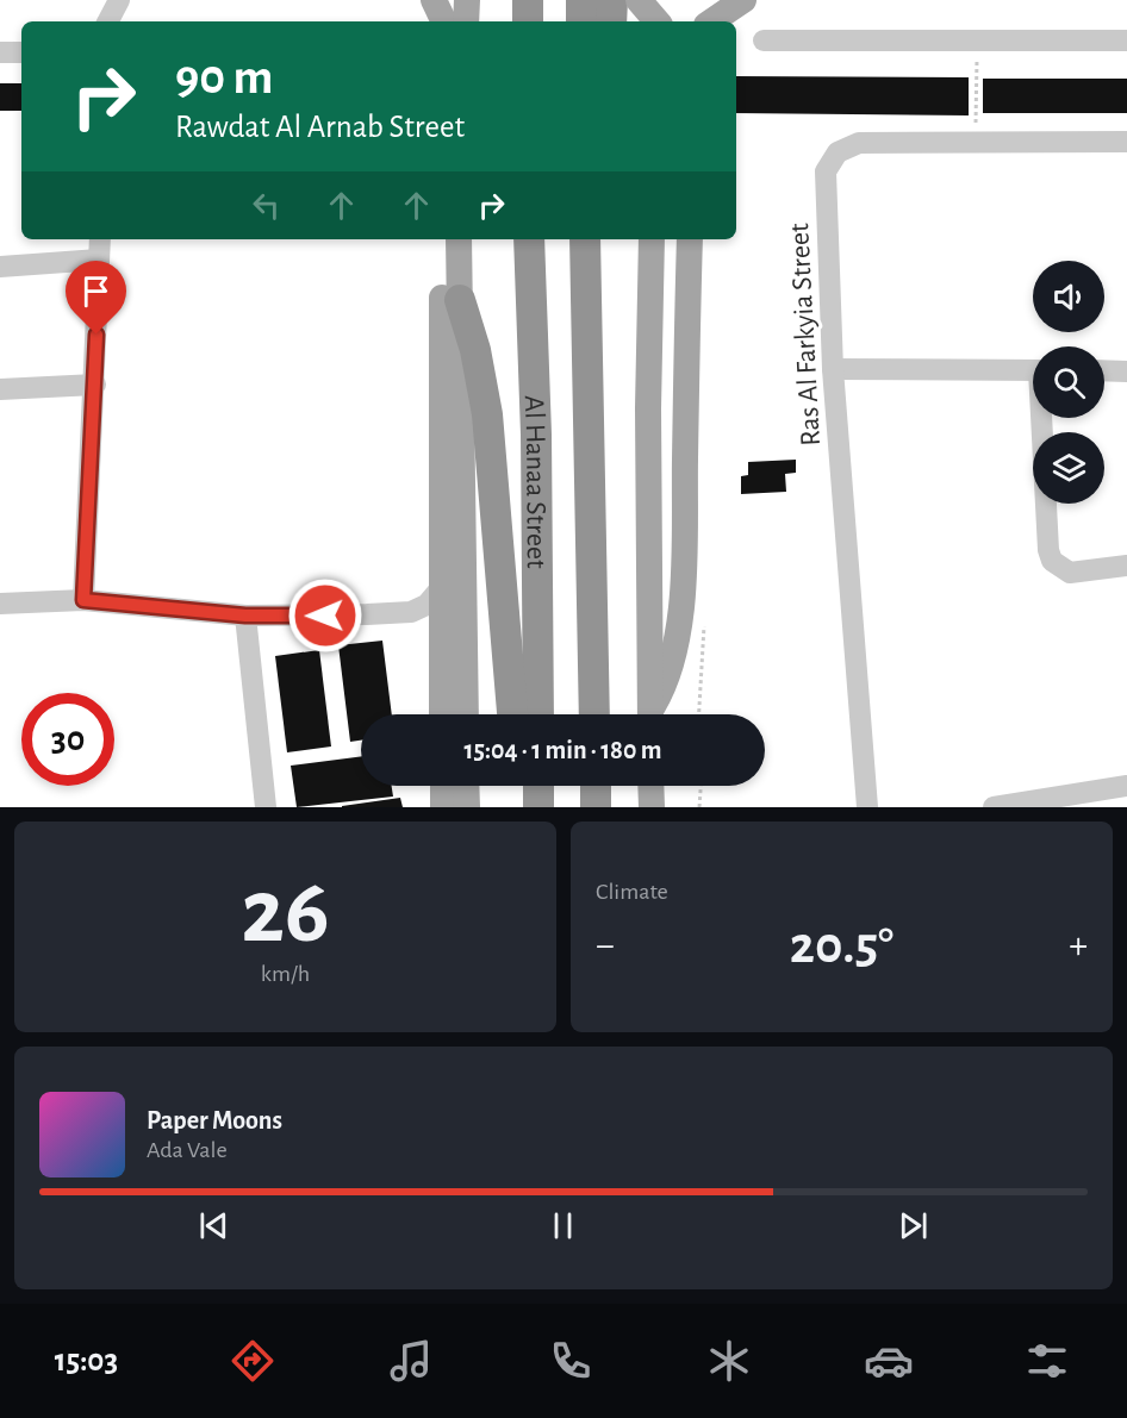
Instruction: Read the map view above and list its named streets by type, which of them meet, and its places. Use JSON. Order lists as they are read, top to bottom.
{
  "streets": {
    "highway": ["Al Hanaa Street"],
    "street": ["Ras Al Farkyia Street"]
  },
  "page": {
    "turn": ["90 m", "Rawdat Al Arnab Street"],
    "limit": "30",
    "trip": "15:04 · 1 min · 180 m",
    "tile": [
      ["26", "km/h"],
      "Climate"
    ],
    "heat": ["−", "20.5°", "+"],
    "song": ["Paper Moons", "Ada Vale"],
    "tabs": "15:03"
  }
}
